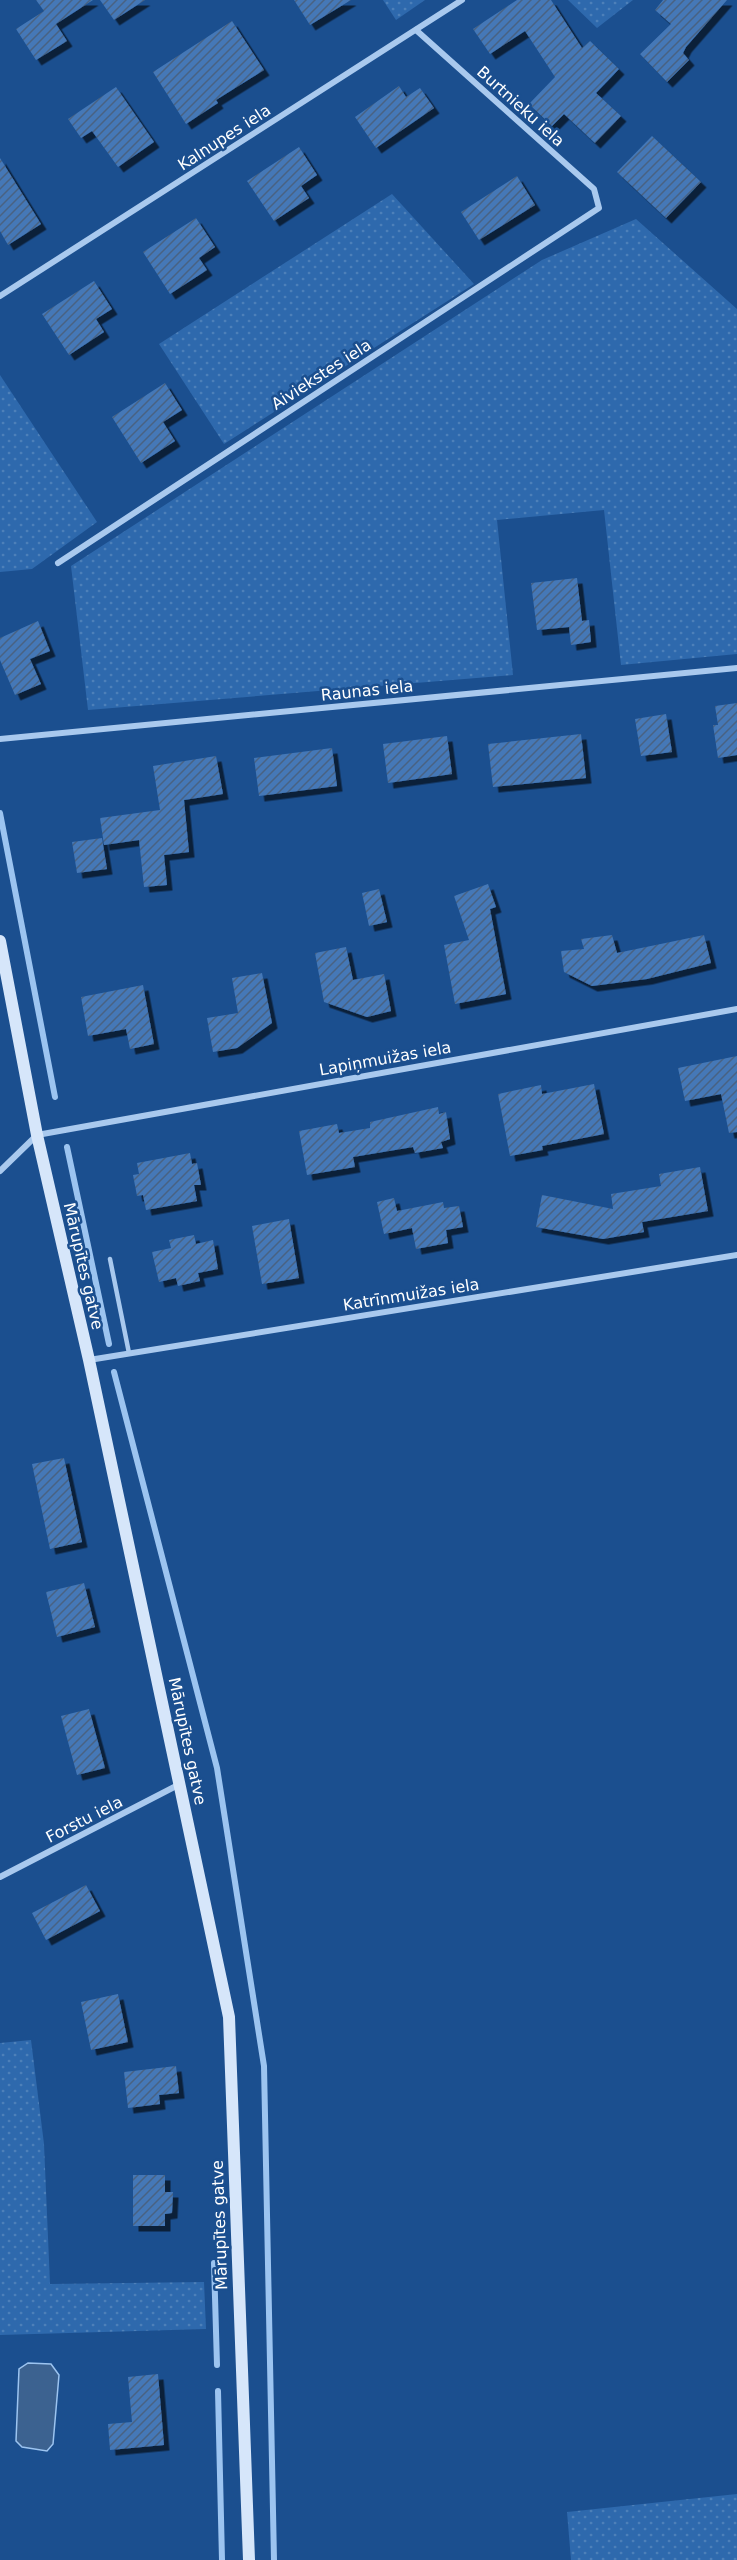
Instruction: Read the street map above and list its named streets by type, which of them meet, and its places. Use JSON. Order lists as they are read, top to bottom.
{
  "streets": {
    "street": [
      "Burtnieku iela",
      "Kalnupes iela",
      "Aiviekstes iela",
      "Raunas iela",
      "Lapiņmuižas iela",
      "Mārupītes gatve",
      "Katrīnmuižas iela",
      "Forstu iela"
    ]
  },
  "crossings": [
    ["Burtnieku iela", "Kalnupes iela"],
    ["Burtnieku iela", "Aiviekstes iela"],
    ["Lapiņmuižas iela", "Mārupītes gatve"],
    ["Mārupītes gatve", "Katrīnmuižas iela"],
    ["Mārupītes gatve", "Forstu iela"]
  ]
}
